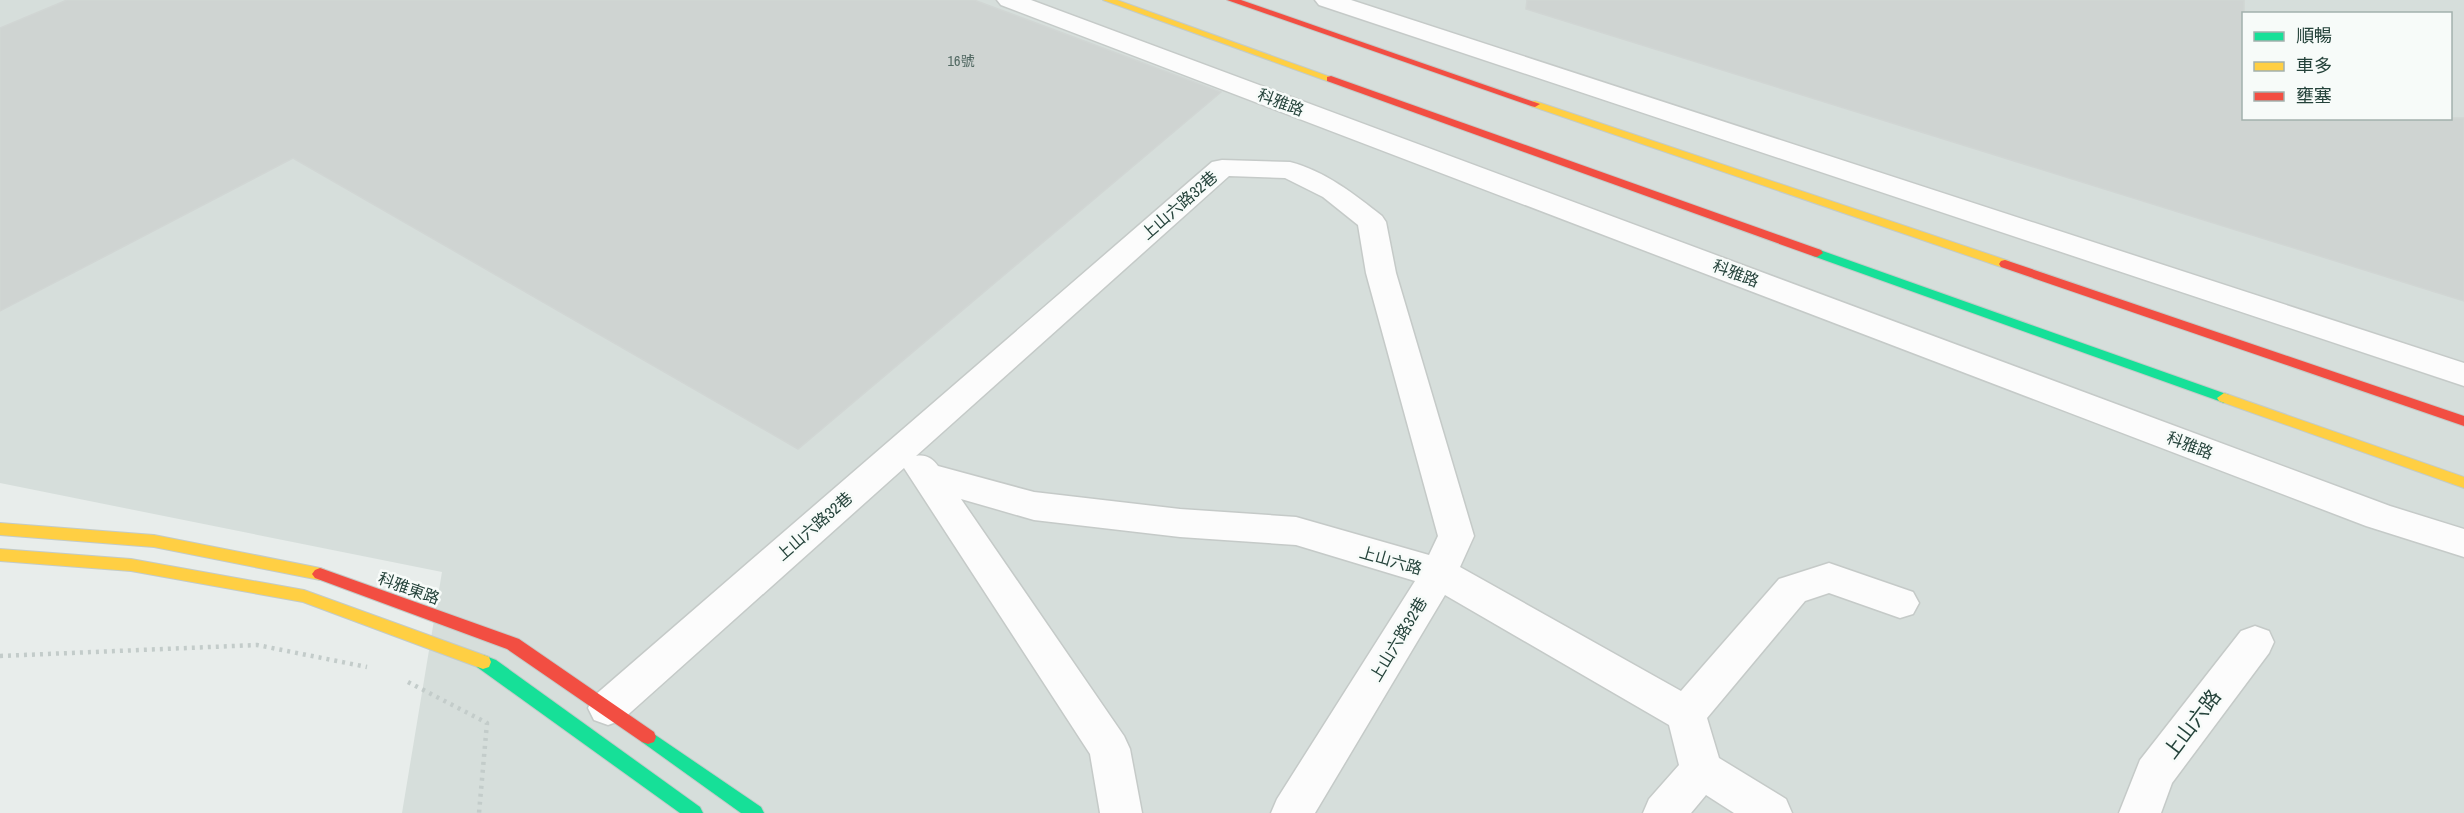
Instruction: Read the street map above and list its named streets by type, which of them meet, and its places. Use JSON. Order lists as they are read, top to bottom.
{
  "streets": {
    "street": [
      "科雅路",
      "上山六路32巷",
      "上山六路",
      "科雅東路"
    ]
  },
  "crossings": [
    ["上山六路32巷", "上山六路"],
    ["上山六路32巷", "科雅東路"]
  ],
  "house_numbers": ["16號"],
  "legend": ["順暢", "車多", "壅塞"]
}
